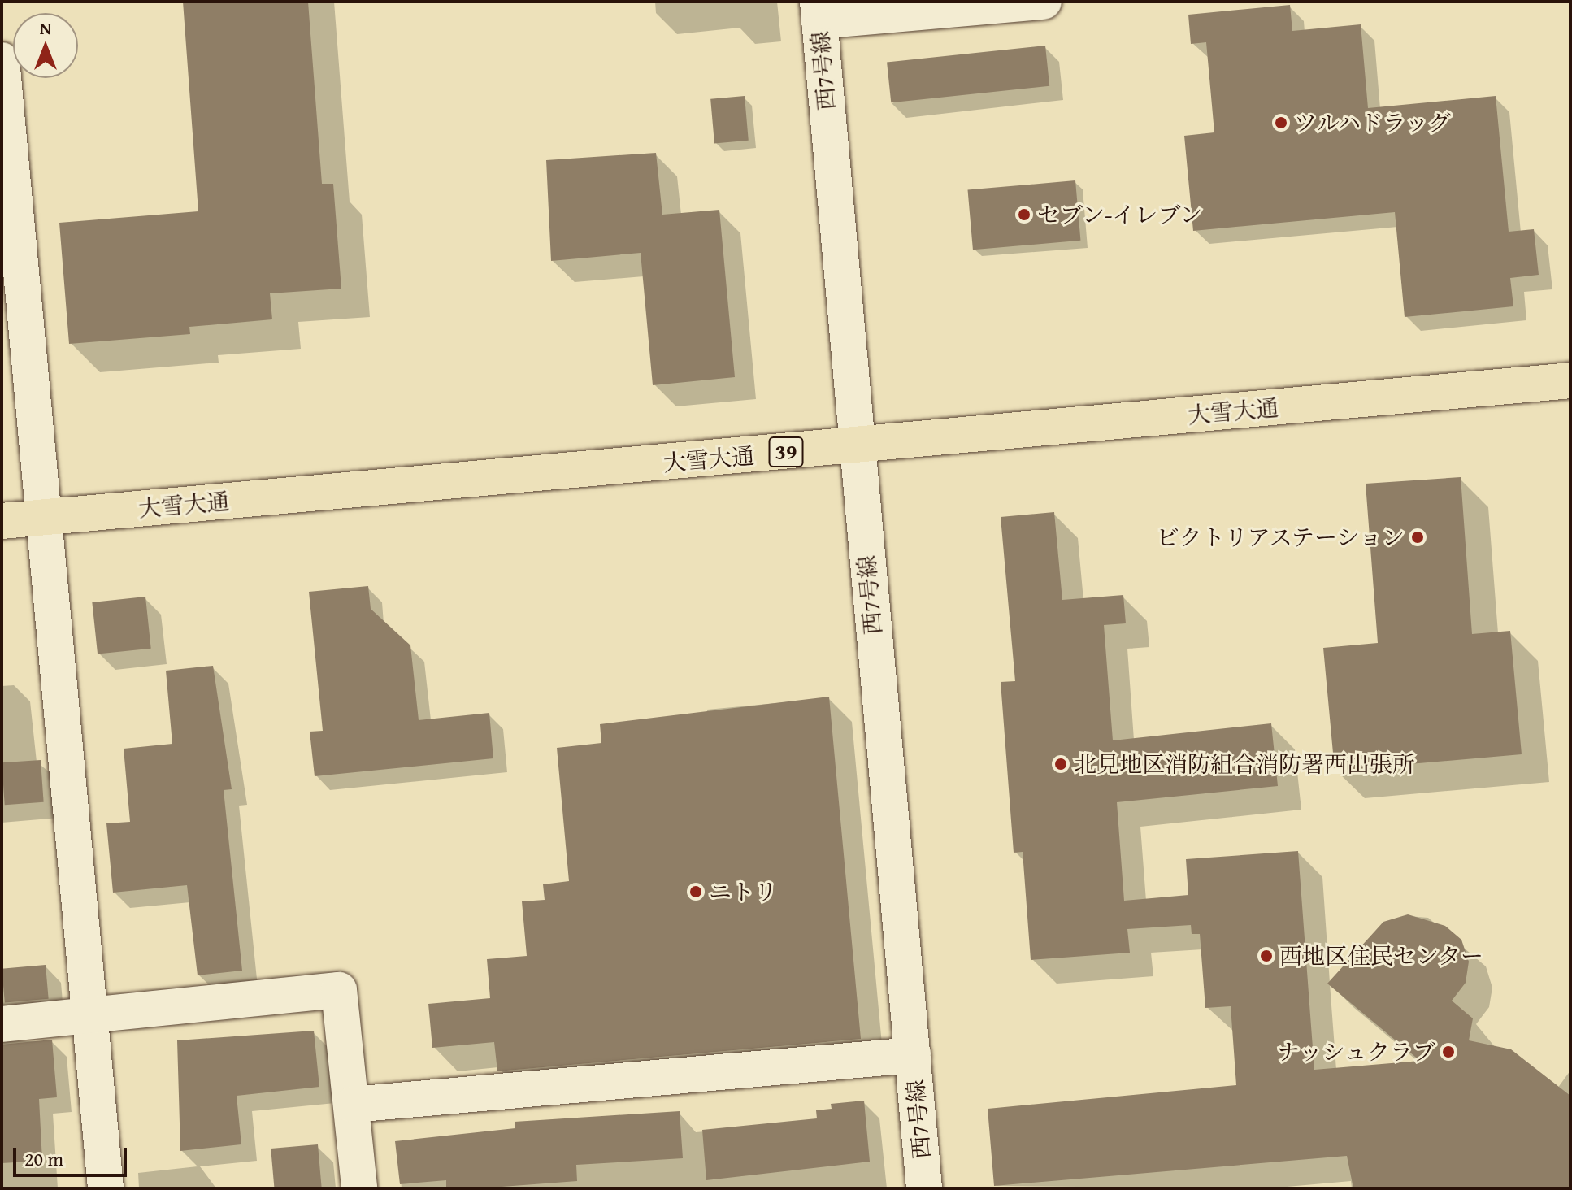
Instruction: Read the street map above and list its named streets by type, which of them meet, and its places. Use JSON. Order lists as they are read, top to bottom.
{
  "streets": {
    "highway": ["大雪大通", "39"],
    "street": ["西7号線"]
  },
  "crossings": [
    ["西7号線", "大雪大通"]
  ],
  "places": [
    "ツルハドラッグ",
    "セブン-イレブン",
    "ビクトリアステーション",
    "北見地区消防組合消防署西出張所",
    "ニトリ",
    "西地区住民センター",
    "ナッシュクラブ"
  ],
  "scale_bar": "20 m",
  "north": "top"
}
